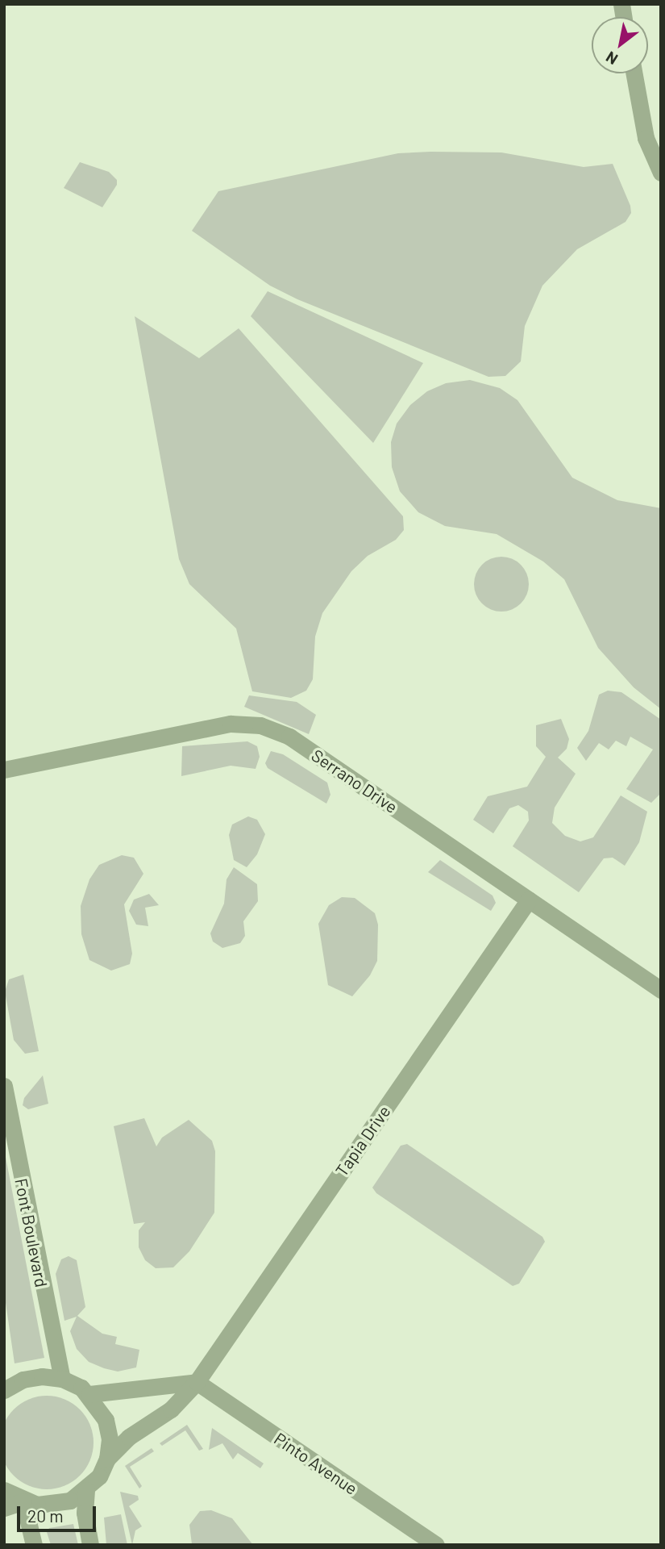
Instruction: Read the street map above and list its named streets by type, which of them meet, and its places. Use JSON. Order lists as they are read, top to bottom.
{
  "streets": {
    "street": [
      "Serrano Drive",
      "Tapia Drive",
      "Font Boulevard",
      "Pinto Avenue"
    ]
  },
  "crossings": [
    ["Serrano Drive", "Tapia Drive"],
    ["Tapia Drive", "Pinto Avenue"]
  ],
  "scale_bar": "20 m",
  "north": "bottom left"
}
